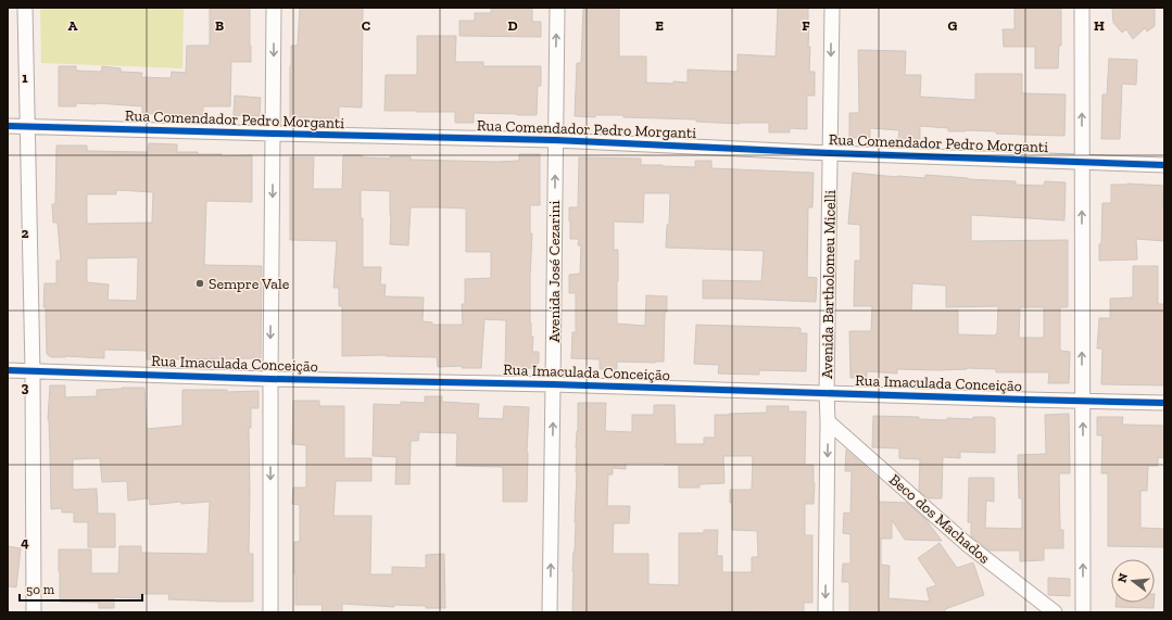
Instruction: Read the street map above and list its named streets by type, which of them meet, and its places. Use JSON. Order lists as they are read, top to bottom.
{
  "streets": {
    "street": [
      "Rua Comendador Pedro Morganti",
      "Avenida José Cezarini",
      "Avenida Bartholomeu Micelli",
      "Rua Imaculada Conceição",
      "Beco dos Machados"
    ]
  },
  "crossings": [
    ["Rua Comendador Pedro Morganti", "Avenida José Cezarini"],
    ["Rua Comendador Pedro Morganti", "Avenida Bartholomeu Micelli"],
    ["Avenida José Cezarini", "Rua Imaculada Conceição"],
    ["Avenida Bartholomeu Micelli", "Rua Imaculada Conceição"],
    ["Avenida Bartholomeu Micelli", "Beco dos Machados"]
  ],
  "one_way": ["Avenida José Cezarini", "Avenida Bartholomeu Micelli"],
  "places": ["Sempre Vale"],
  "scale_bar": "50 m",
  "north": "left",
  "grid": {
    "columns": [
      "A",
      "B",
      "C",
      "D",
      "E",
      "F",
      "G",
      "H"
    ],
    "rows": [
      "1",
      "2",
      "3",
      "4"
    ]
  }
}
